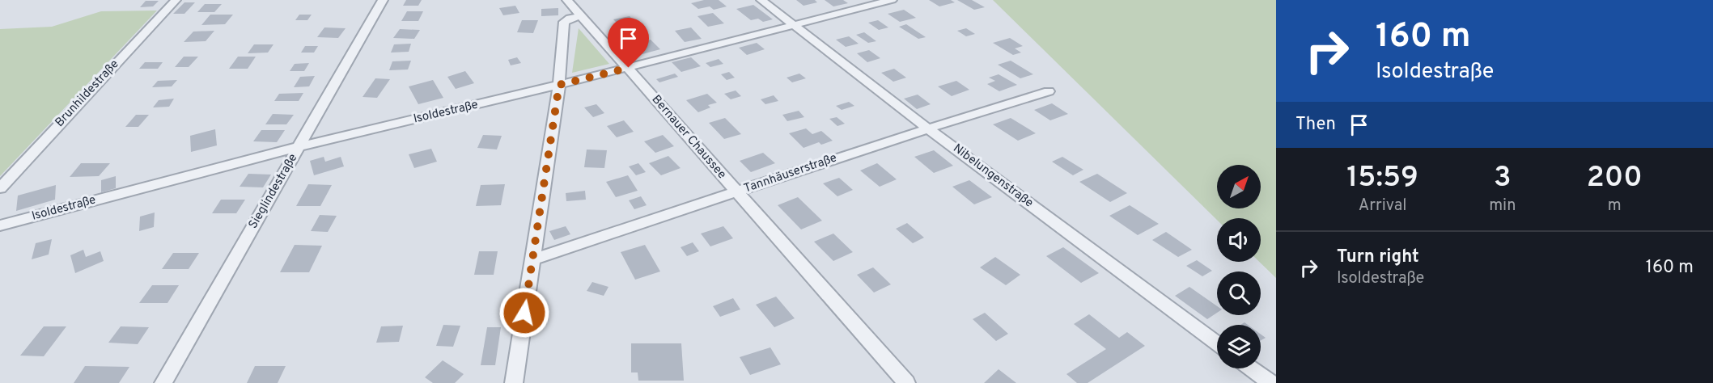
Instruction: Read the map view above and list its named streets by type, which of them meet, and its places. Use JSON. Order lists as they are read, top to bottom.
{
  "streets": {
    "street": [
      "Brunhildestraße",
      "Isoldestraße",
      "Bernauer Chaussee",
      "Tannhäuserstraße",
      "Nibelungenstraße",
      "Sieglindestraße"
    ]
  },
  "crossings": [
    ["Isoldestraße", "Bernauer Chaussee"],
    ["Isoldestraße", "Nibelungenstraße"],
    ["Isoldestraße", "Sieglindestraße"],
    ["Bernauer Chaussee", "Tannhäuserstraße"],
    ["Tannhäuserstraße", "Nibelungenstraße"]
  ],
  "north": "top right",
  "page": {
    "turn": ["160 m", "Isoldestraße"],
    "then": "Then",
    "eta": [
      "15:59",
      "Arrival",
      "3",
      "min",
      "200",
      "m"
    ],
    "list": [
      {
        "name": "Turn right",
        "note": "Isoldestraße",
        "value": "160 m"
      }
    ]
  }
}
